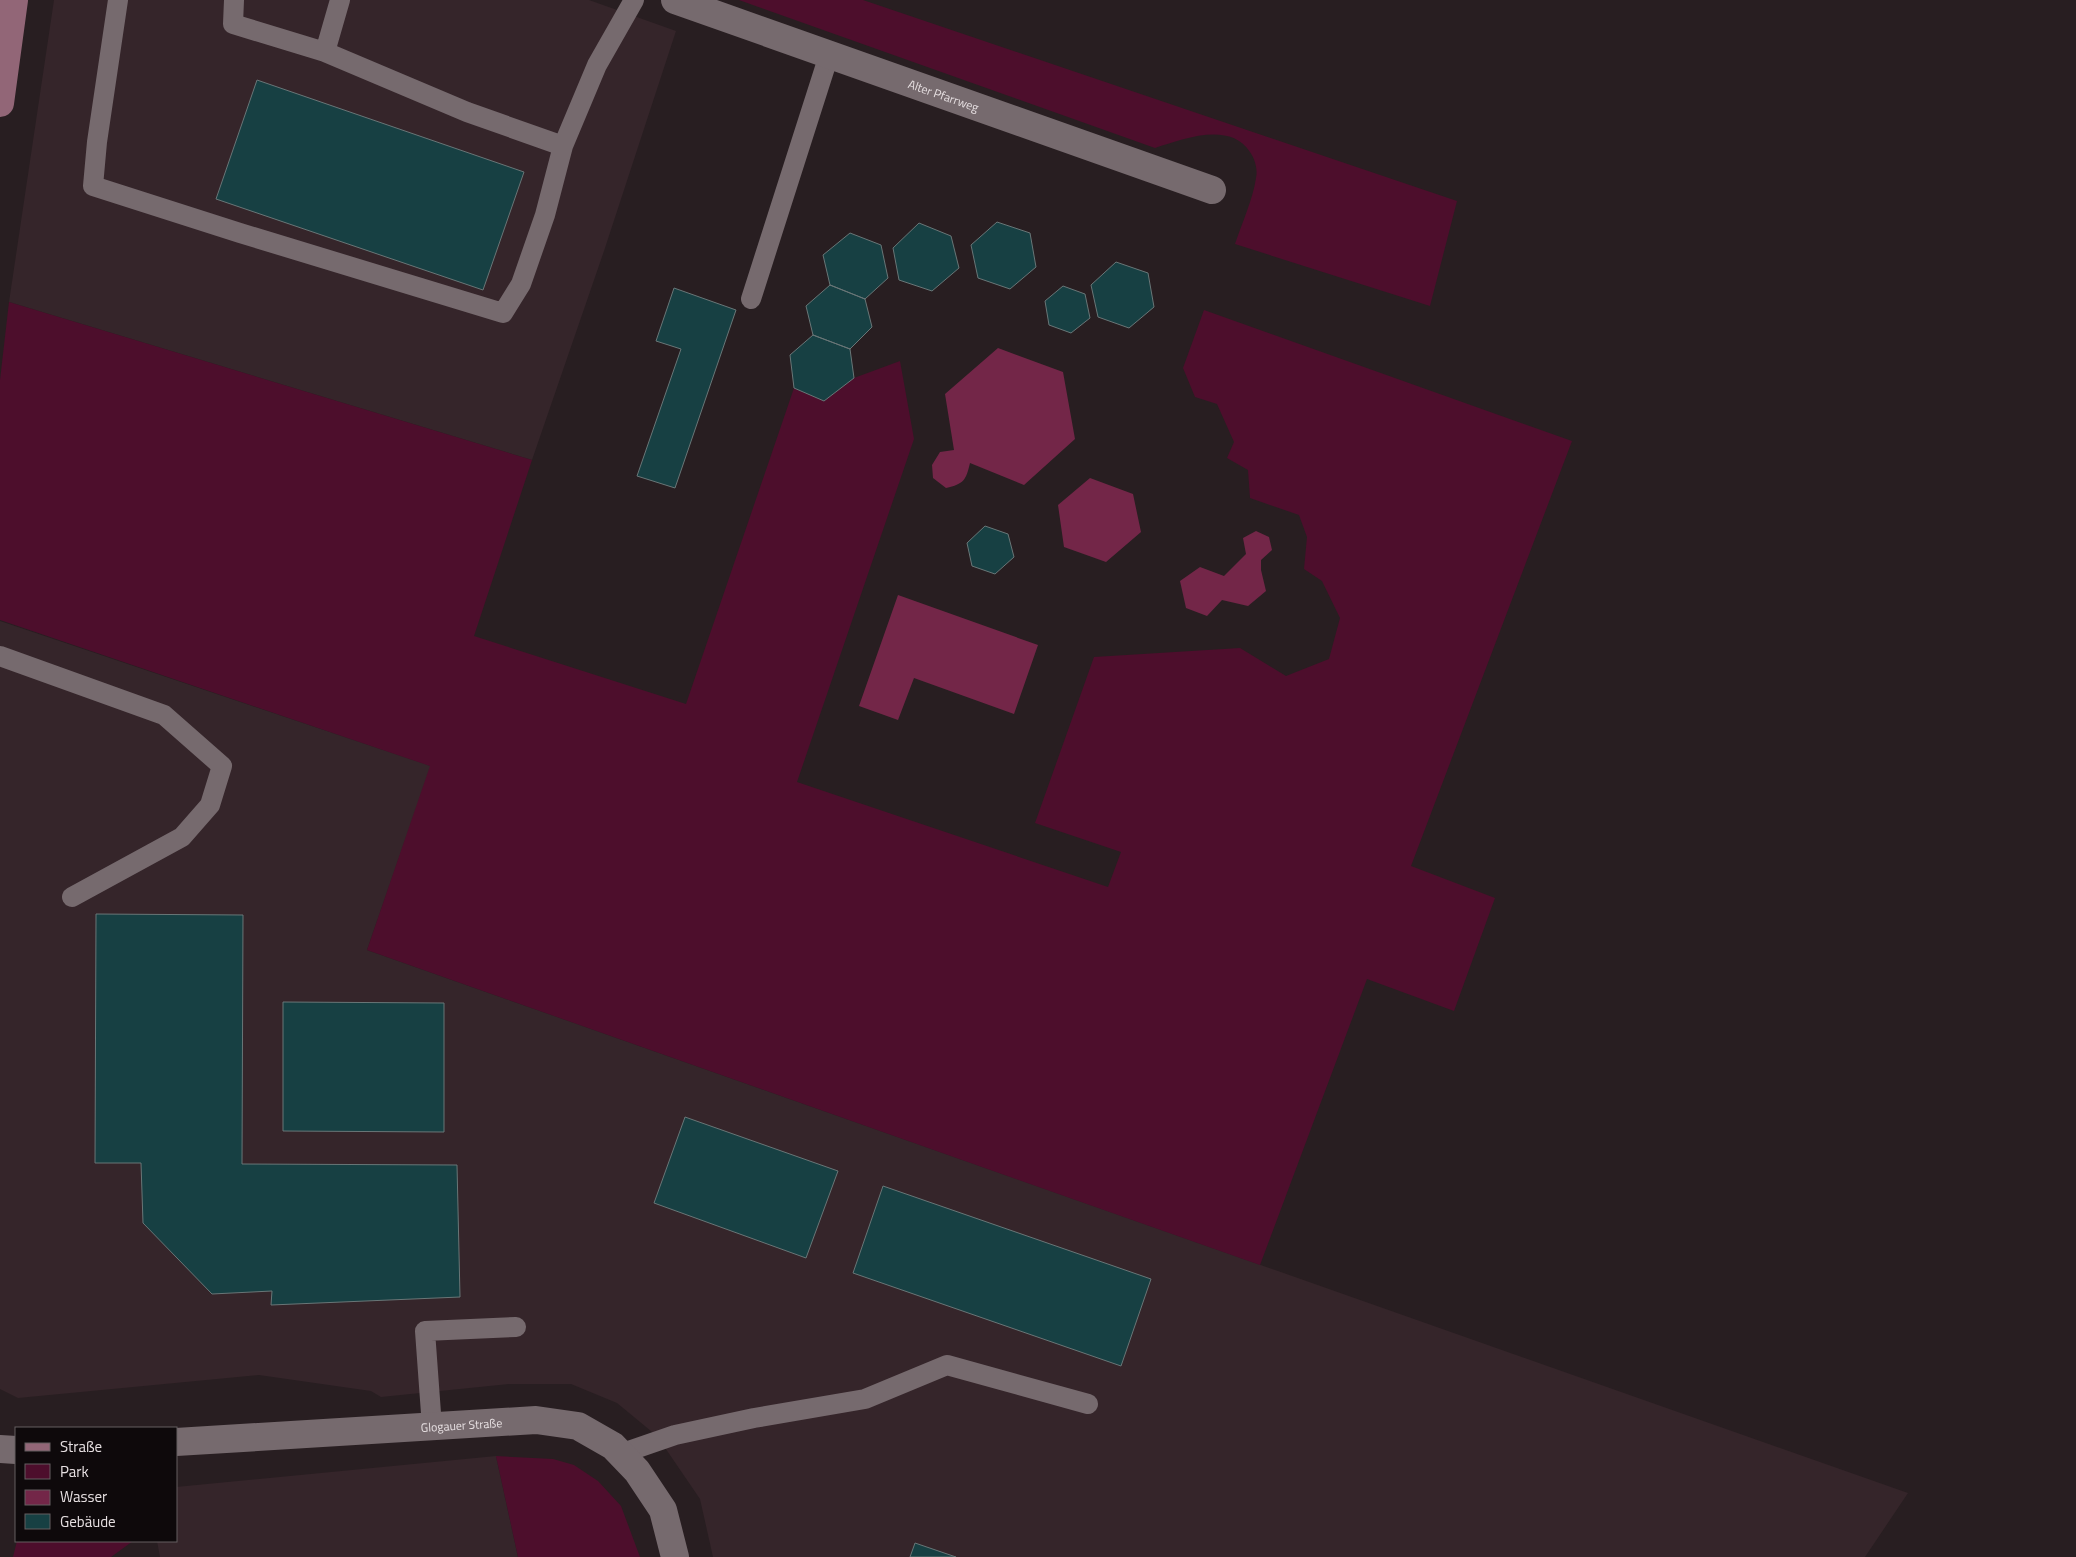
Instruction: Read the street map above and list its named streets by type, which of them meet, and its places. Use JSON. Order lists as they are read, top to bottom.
{
  "streets": {
    "street": ["Alter Pfarrweg", "Glogauer Straße"]
  },
  "legend": [
    "Straße",
    "Park",
    "Wasser",
    "Gebäude"
  ]
}
